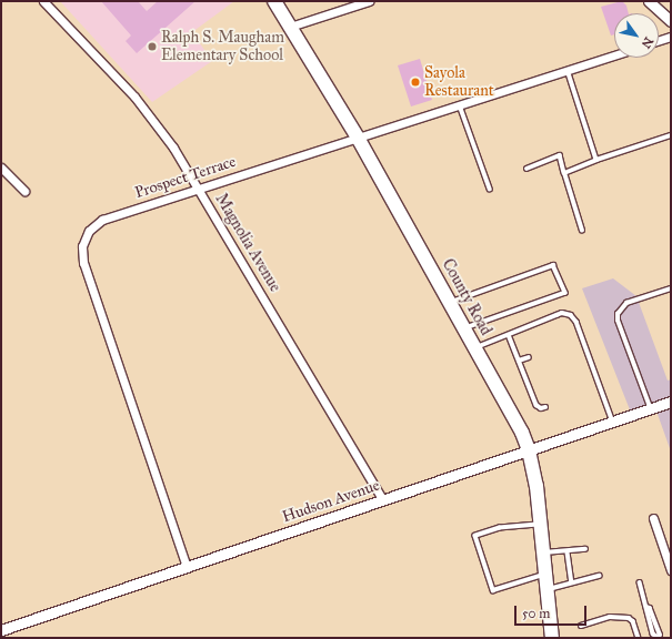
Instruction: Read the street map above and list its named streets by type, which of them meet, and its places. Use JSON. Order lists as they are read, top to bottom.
{
  "streets": {
    "main road": ["County Road"],
    "street": ["Prospect Terrace", "Magnolia Avenue", "Hudson Avenue"]
  },
  "crossings": [
    ["Prospect Terrace", "Magnolia Avenue"],
    ["Prospect Terrace", "County Road"],
    ["Prospect Terrace", "Hudson Avenue"],
    ["Magnolia Avenue", "Hudson Avenue"],
    ["County Road", "Hudson Avenue"]
  ],
  "places": ["Ralph S. Maugham Elementary School", "Sayola Restaurant"],
  "scale_bar": "50 m",
  "north": "bottom right"
}
